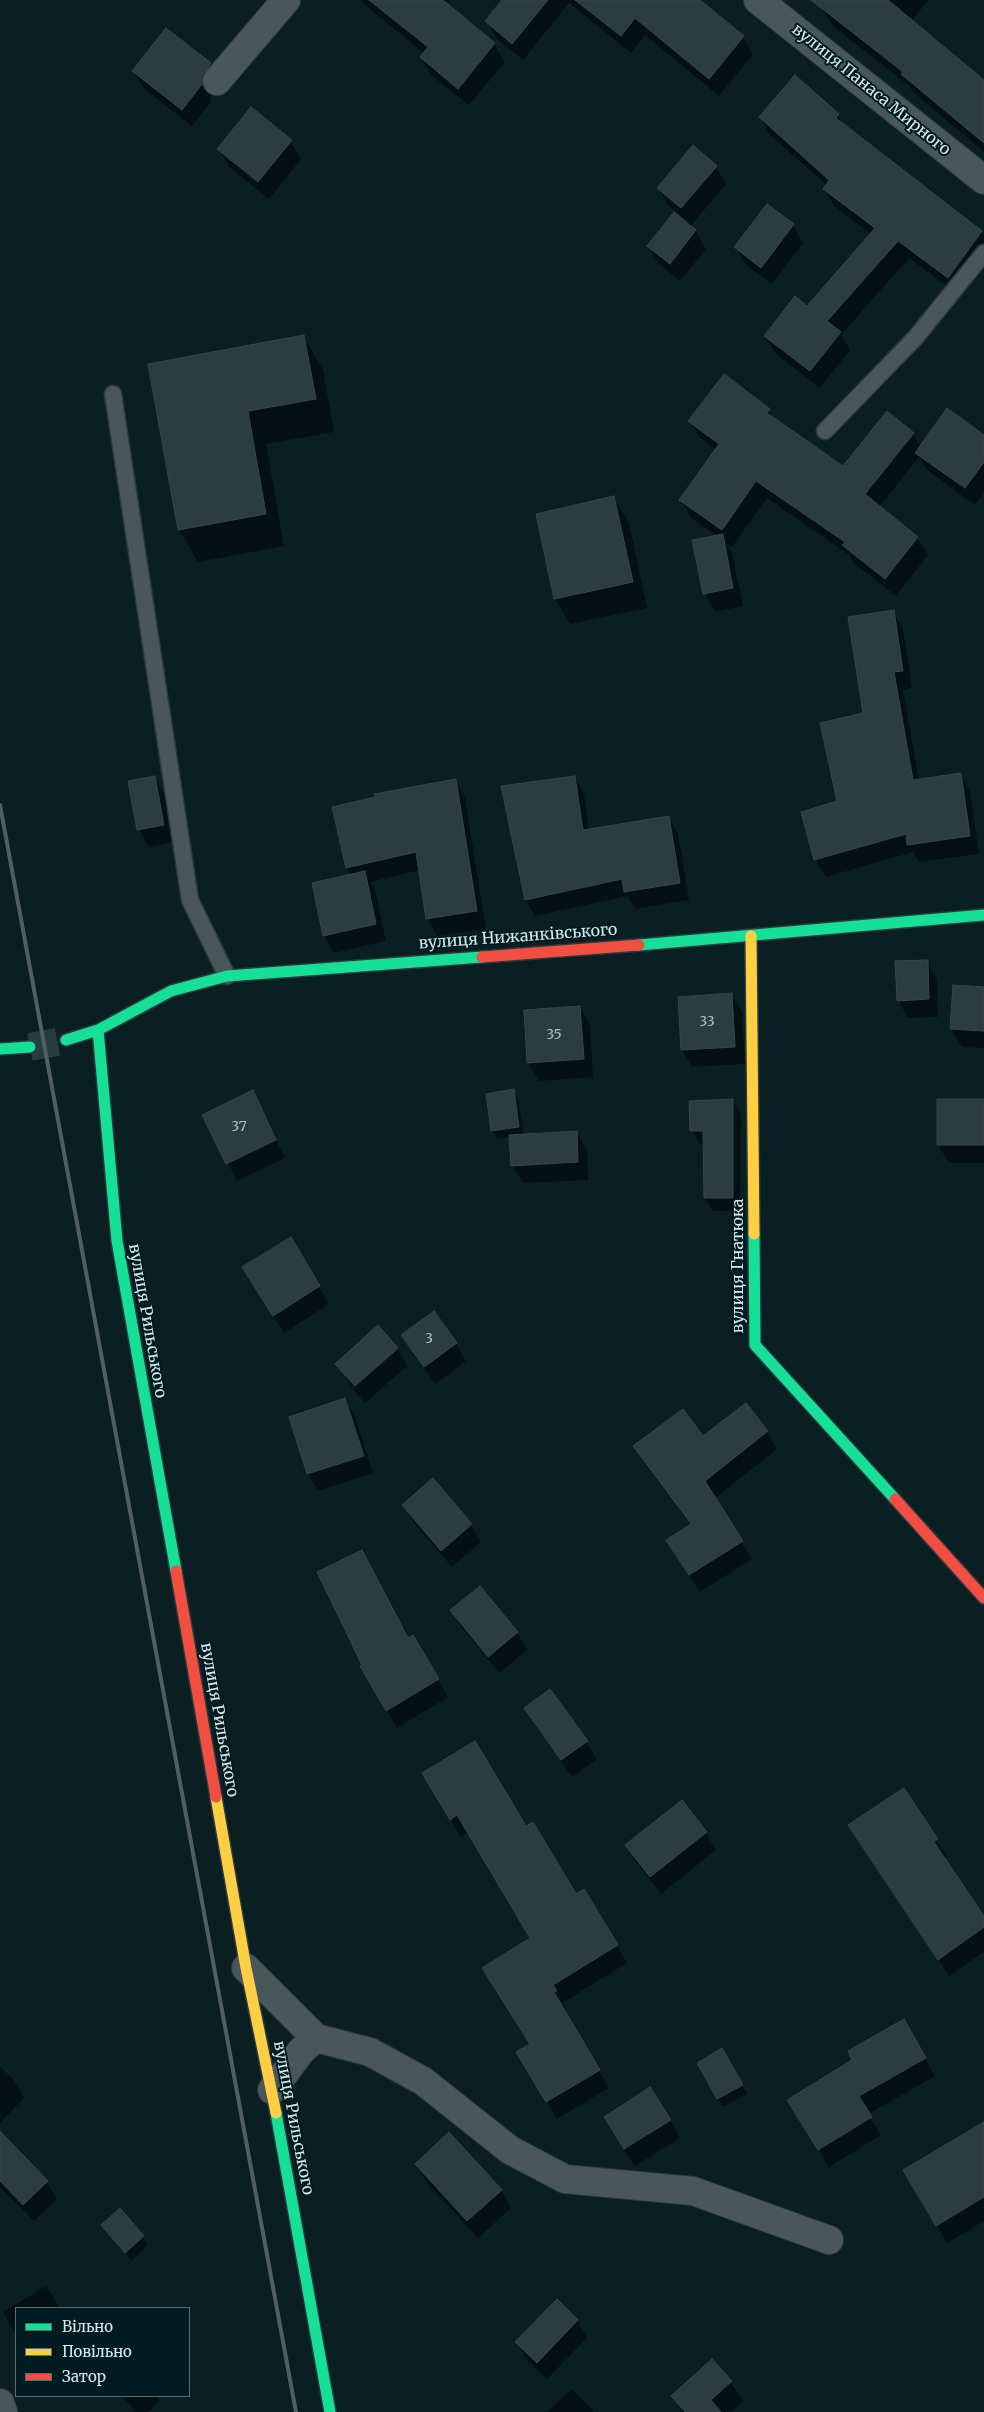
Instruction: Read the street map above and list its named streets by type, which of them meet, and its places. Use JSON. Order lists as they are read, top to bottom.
{
  "streets": {
    "street": [
      "вулиця Панаса Мирного",
      "вулиця Нижанківського",
      "вулиця Гнатюка",
      "вулиця Рильського"
    ]
  },
  "crossings": [
    ["вулиця Нижанківського", "вулиця Гнатюка"],
    ["вулиця Нижанківського", "вулиця Рильського"]
  ],
  "house_numbers": [
    "33",
    "35",
    "37",
    "3"
  ],
  "legend": ["Вільно", "Повільно", "Затор"]
}
